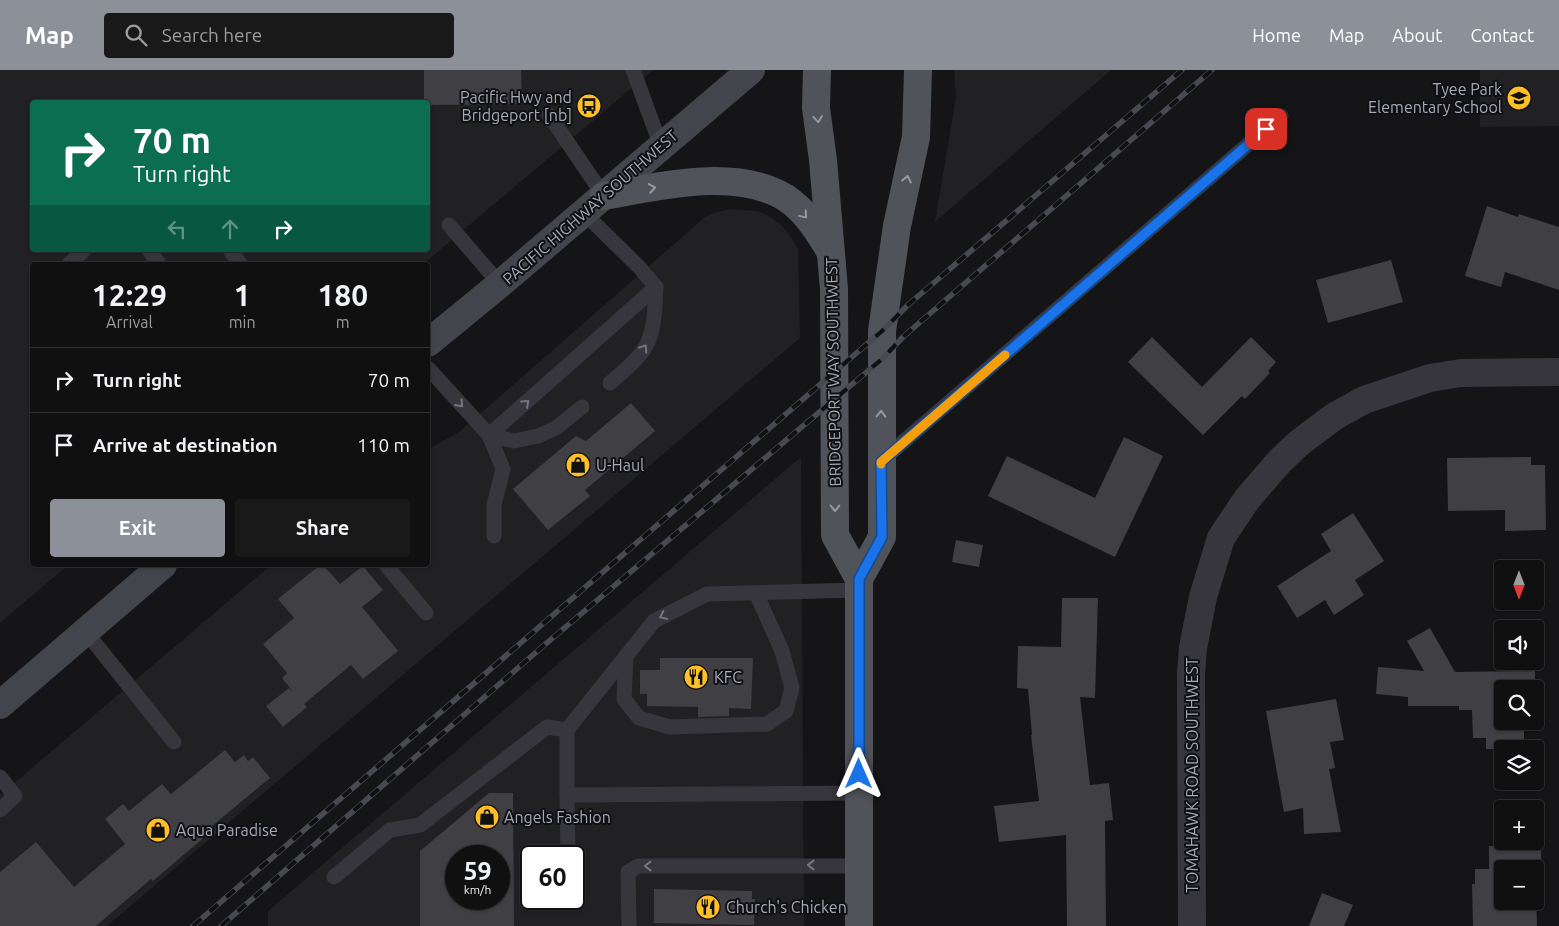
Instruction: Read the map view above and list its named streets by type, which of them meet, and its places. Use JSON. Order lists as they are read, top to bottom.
{
  "streets": {
    "main road": ["PACIFIC HIGHWAY SOUTHWEST", "BRIDGEPORT WAY SOUTHWEST"],
    "street": ["TOMAHAWK ROAD SOUTHWEST"]
  },
  "places": {
    "school or university": ["Tyee Park Elementary School"],
    "bus stop": ["Pacific Hwy and Bridgeport [nb]"],
    "shop": ["U-Haul", "Angels Fashion", "Aqua Paradise"],
    "restaurant": ["KFC", "Church's Chicken"]
  },
  "north": "bottom",
  "page": {
    "header": "Map",
    "search": "Search here",
    "nav": [
      "Home",
      "Map",
      "About",
      "Contact"
    ],
    "turn": ["70 m", "Turn right"],
    "eta": [
      "12:29",
      "Arrival",
      "1",
      "min",
      "180",
      "m"
    ],
    "list": [
      {
        "name": "Turn right",
        "value": "70 m"
      },
      {
        "name": "Arrive at destination",
        "value": "110 m"
      }
    ],
    "buttons": ["Exit", "Share"],
    "map_buttons": ["+", "−"],
    "speed": "59 km/h",
    "limit": "60"
  }
}
